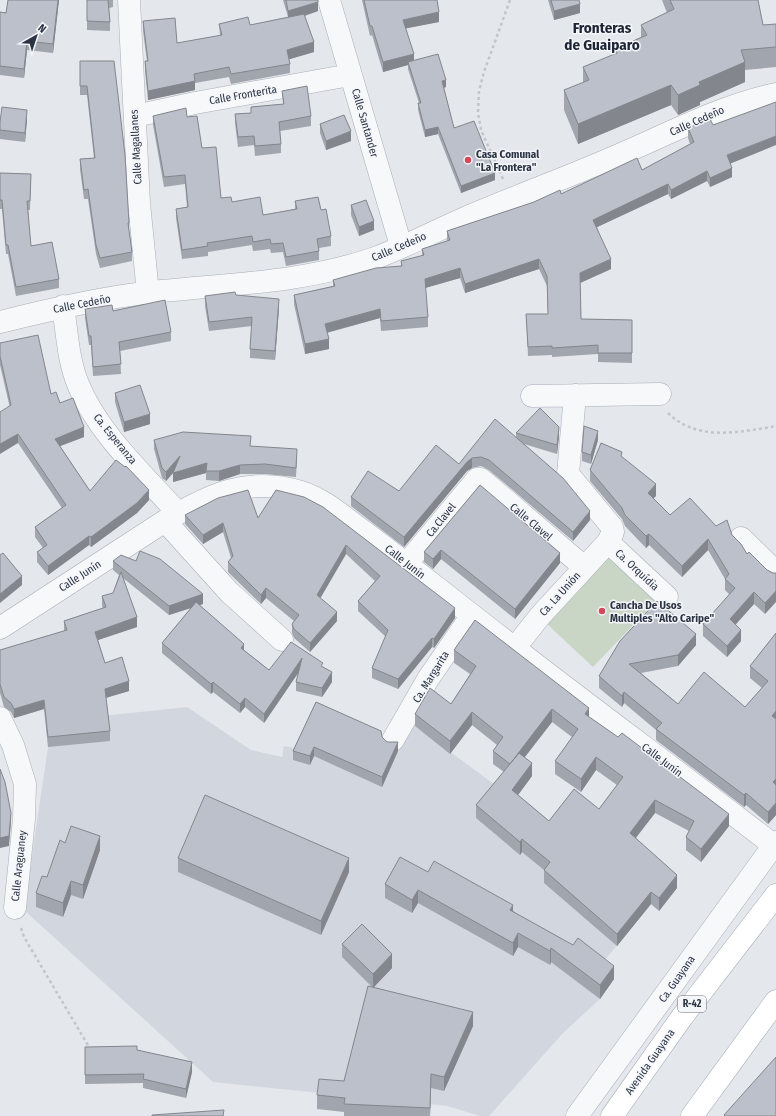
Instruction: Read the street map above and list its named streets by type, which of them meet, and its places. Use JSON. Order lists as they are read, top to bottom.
{
  "streets": {
    "main road": ["R-42", "Avenida Guayana"],
    "street": [
      "Calle Fronterita",
      "Calle Cedeño",
      "Calle Santander",
      "Calle Magallanes",
      "Ca. Esperanza",
      "Ca.Clavel",
      "Calle Clavel",
      "Calle Junín",
      "Ca. Orquídia",
      "Ca. La Unión",
      "Ca. Margarita",
      "Calle Araguaney",
      "Ca. Guayana"
    ]
  },
  "crossings": [
    ["Calle Fronterita", "Calle Santander"],
    ["Calle Fronterita", "Calle Magallanes"],
    ["Calle Cedeño", "Calle Santander"],
    ["Calle Cedeño", "Calle Magallanes"],
    ["Calle Cedeño", "Ca. Esperanza"],
    ["Ca. Esperanza", "Calle Junín"],
    ["Ca.Clavel", "Calle Clavel"],
    ["Ca.Clavel", "Calle Junín"],
    ["Calle Clavel", "Ca. La Unión"],
    ["Calle Junín", "Ca. La Unión"],
    ["Calle Junín", "Ca. Margarita"],
    ["Calle Junín", "Ca. Guayana"],
    ["Ca. Orquídia", "Ca. La Unión"]
  ],
  "districts": ["Fronteras de Guaiparo"],
  "places": ["Casa Comunal \"La Frontera\"", "Cancha De Usos Multiples \"Alto Caripe\""],
  "north": "top right"
}
